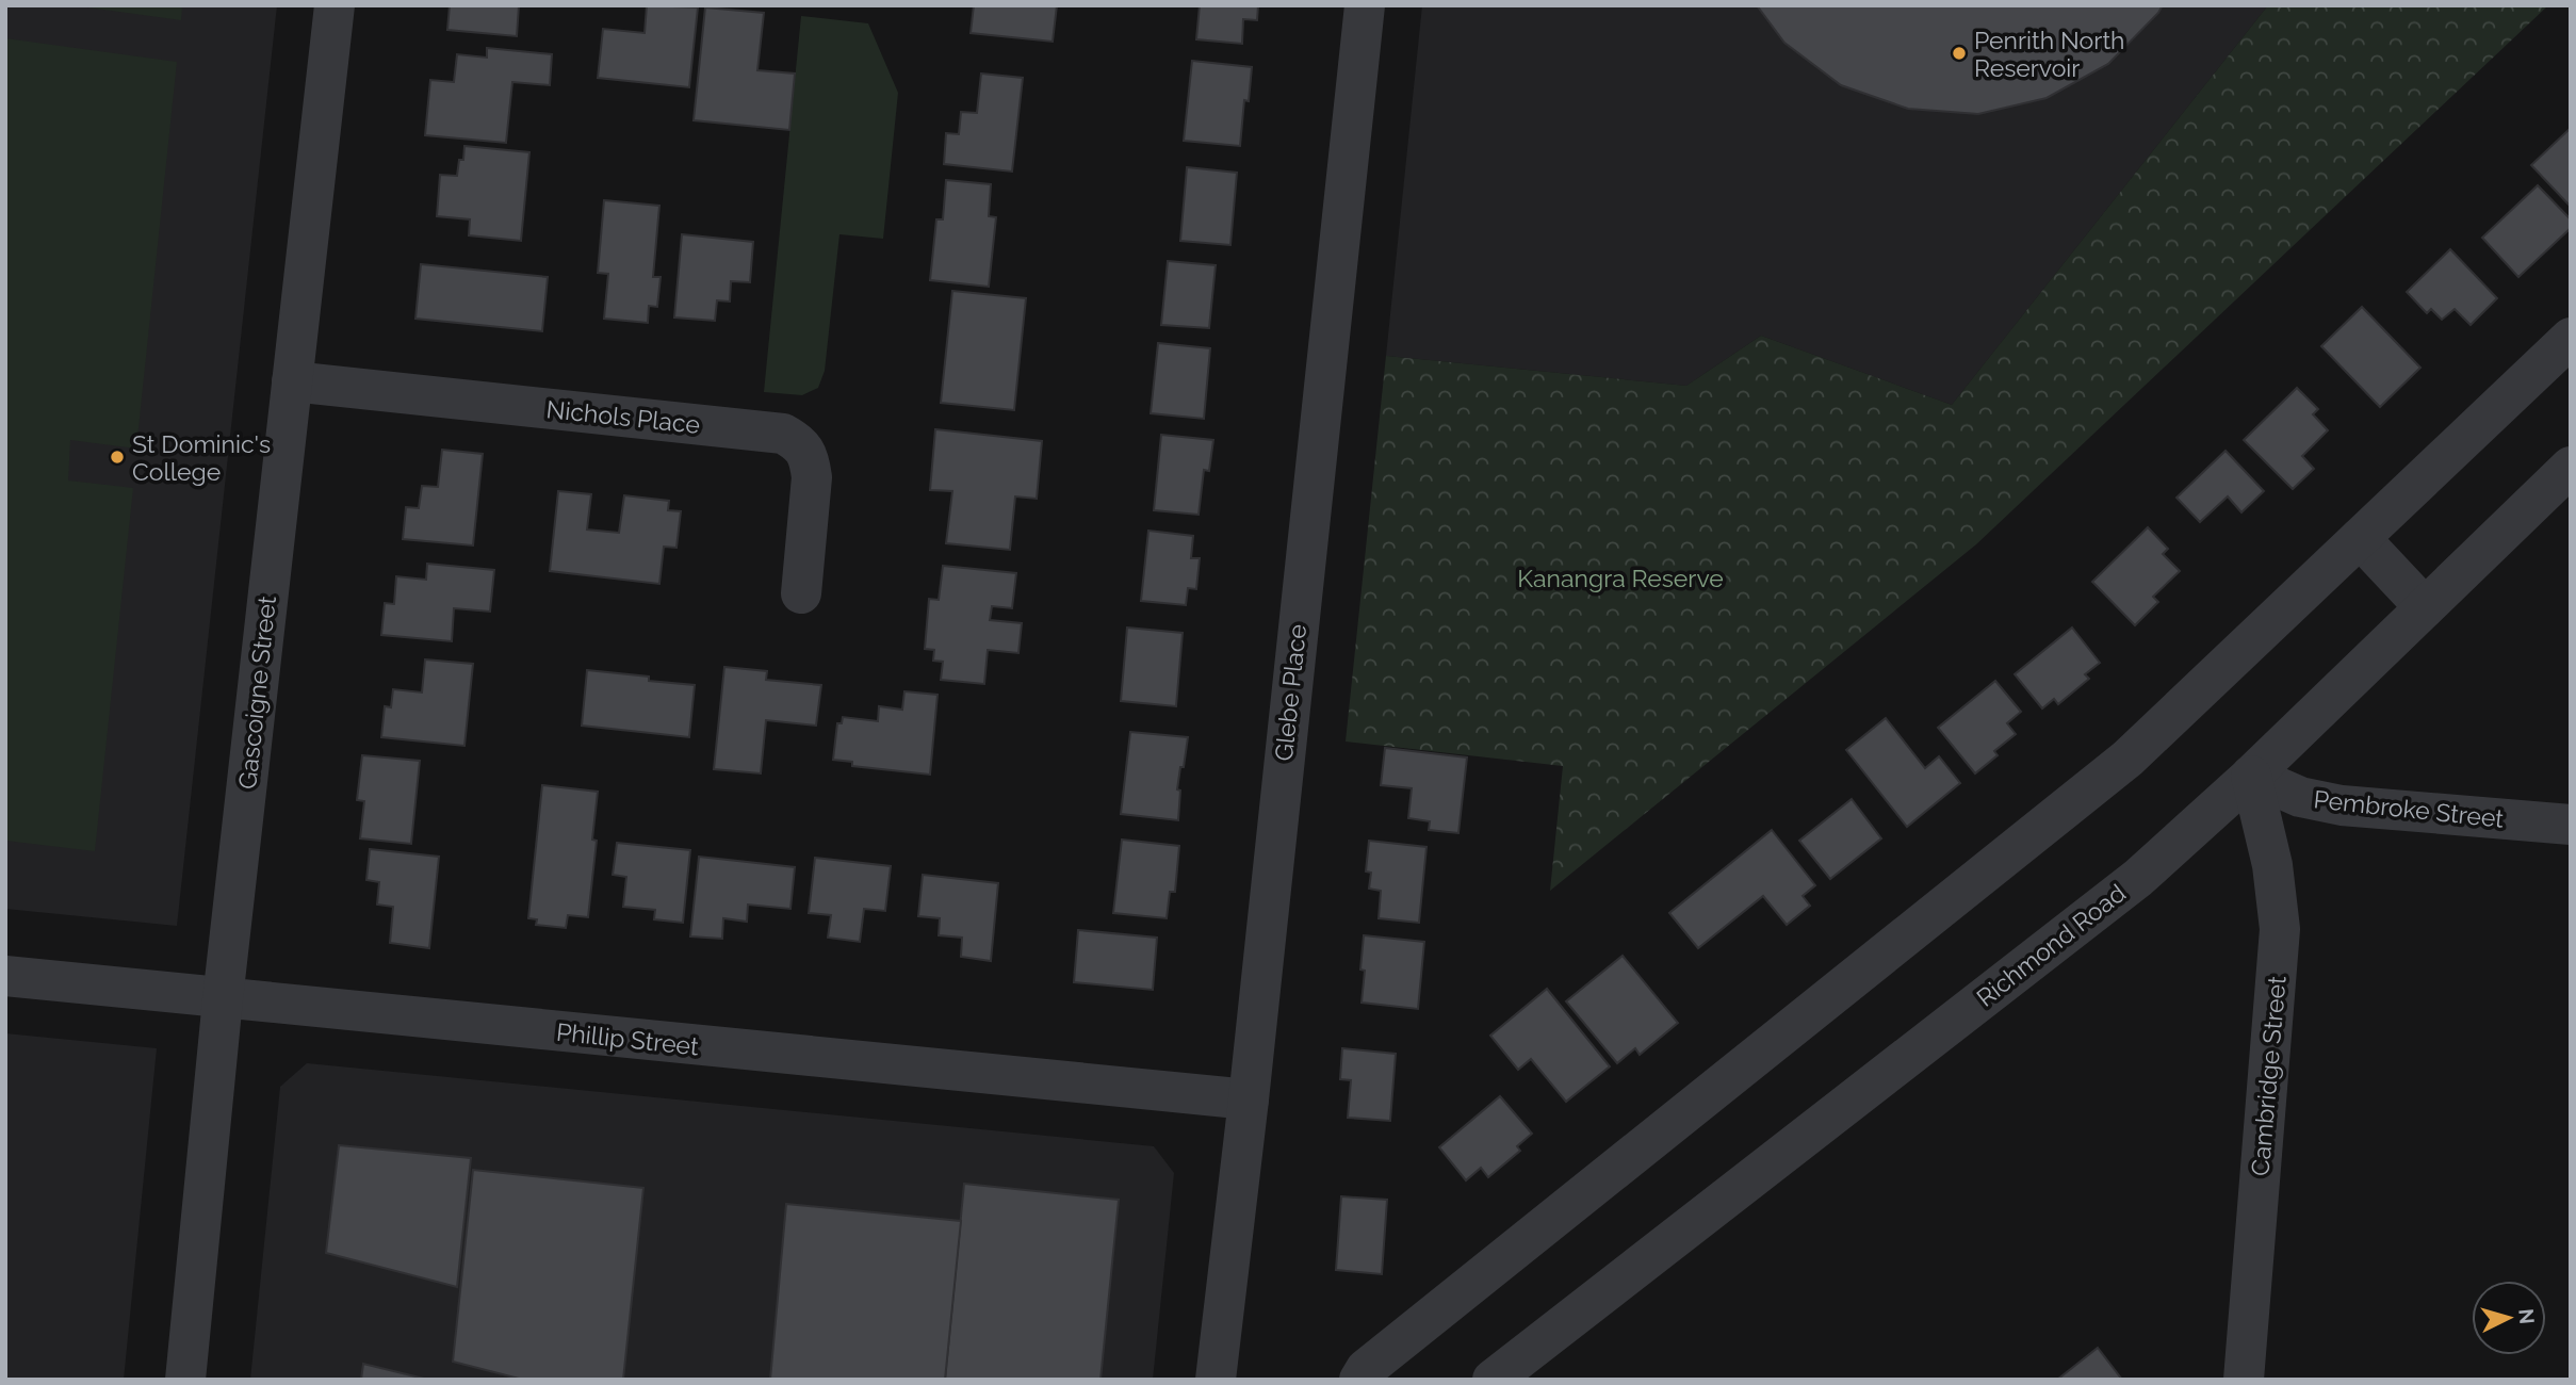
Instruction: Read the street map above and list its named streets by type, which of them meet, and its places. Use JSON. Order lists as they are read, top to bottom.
{
  "streets": {
    "street": [
      "Nichols Place",
      "Gascoigne Street",
      "Glebe Place",
      "Pembroke Street",
      "Richmond Road",
      "Phillip Street",
      "Cambridge Street"
    ]
  },
  "crossings": [
    ["Nichols Place", "Gascoigne Street"],
    ["Gascoigne Street", "Phillip Street"],
    ["Glebe Place", "Phillip Street"],
    ["Pembroke Street", "Richmond Road"],
    ["Pembroke Street", "Cambridge Street"],
    ["Richmond Road", "Cambridge Street"]
  ],
  "parks": ["Kanangra Reserve"],
  "places": ["Penrith North Reservoir", "St Dominic's College"],
  "north": "right"
}
